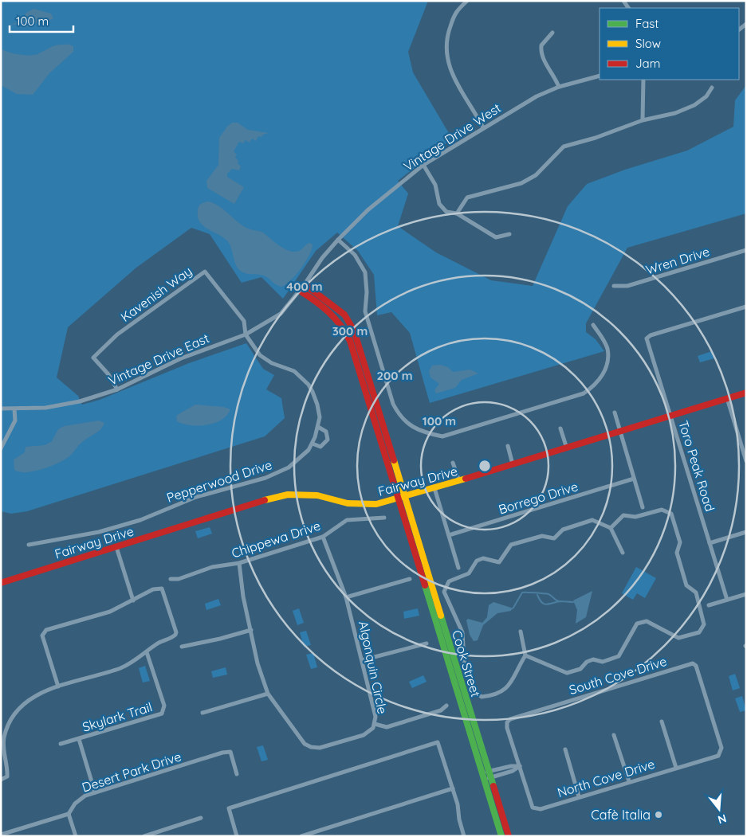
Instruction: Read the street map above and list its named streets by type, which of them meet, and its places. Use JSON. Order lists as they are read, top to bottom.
{
  "streets": {
    "street": [
      "Vintage Drive West",
      "Wren Drive",
      "Kavenish Way",
      "Vintage Drive East",
      "Toro Peak Road",
      "Pepperwood Drive",
      "Fairway Drive",
      "Borrego Drive",
      "Chippewa Drive",
      "Cook Street",
      "Algonquin Circle",
      "South Cove Drive",
      "Skylark Trail",
      "Desert Park Drive",
      "North Cove Drive"
    ]
  },
  "crossings": [
    ["Vintage Drive West", "Vintage Drive East"],
    ["Vintage Drive West", "Cook Street"],
    ["Kavenish Way", "Vintage Drive East"],
    ["Kavenish Way", "Pepperwood Drive"],
    ["Vintage Drive East", "Pepperwood Drive"],
    ["Vintage Drive East", "Cook Street"],
    ["Toro Peak Road", "Fairway Drive"],
    ["Fairway Drive", "Cook Street"],
    ["Chippewa Drive", "Algonquin Circle"],
    ["South Cove Drive", "North Cove Drive"]
  ],
  "places": ["Cafè Italia"],
  "legend": ["Fast", "Slow", "Jam"],
  "scale_bar": "100 m",
  "north": "bottom",
  "rings": [
    "400 m",
    "300 m",
    "200 m",
    "100 m"
  ]
}
